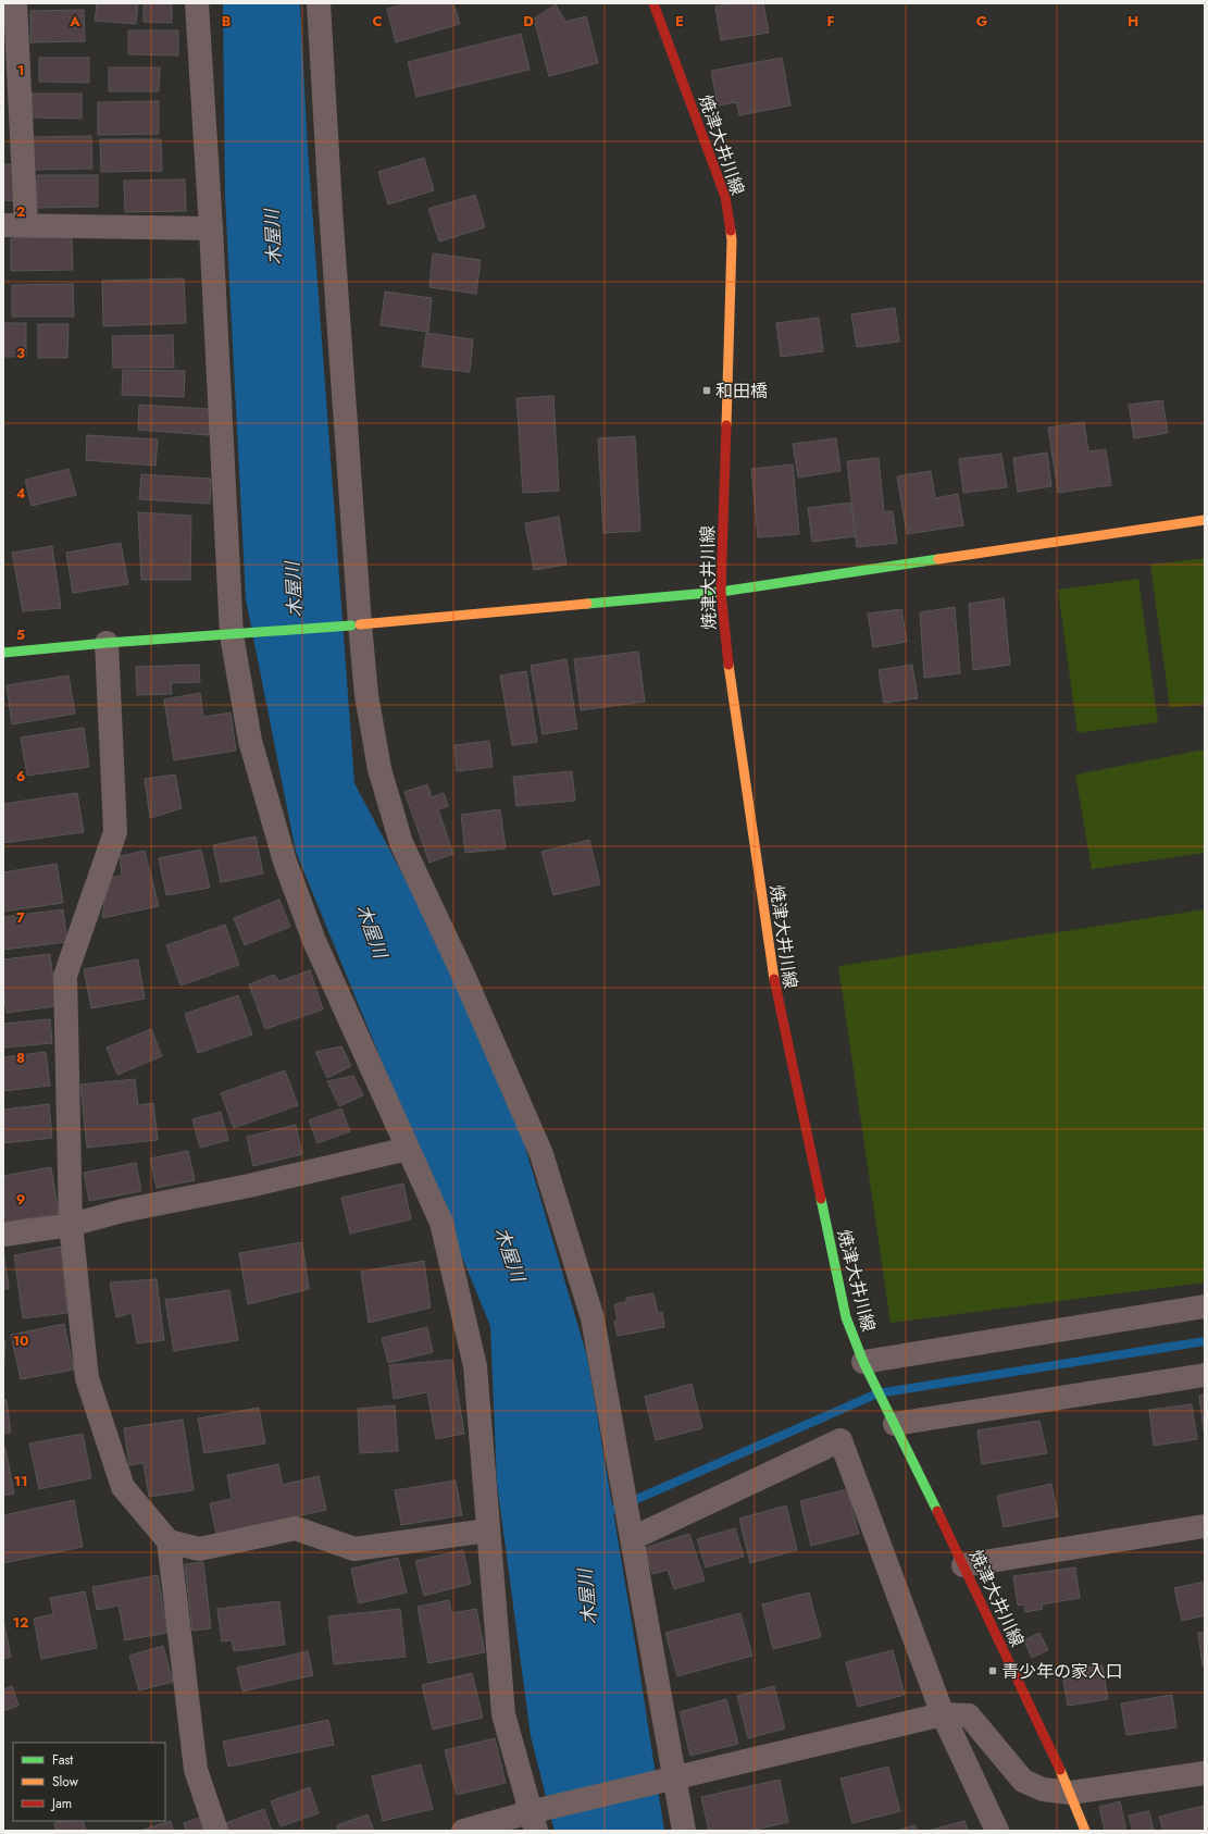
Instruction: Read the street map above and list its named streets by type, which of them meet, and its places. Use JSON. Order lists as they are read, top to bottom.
{
  "streets": {
    "main road": ["焼津大井川線"]
  },
  "water": ["木屋川"],
  "places": {
    "transit": ["和田橋", "青少年の家入口"]
  },
  "legend": ["Fast", "Slow", "Jam"],
  "grid": {
    "columns": [
      "A",
      "B",
      "C",
      "D",
      "E",
      "F",
      "G",
      "H"
    ],
    "rows": [
      "1",
      "2",
      "3",
      "4",
      "5",
      "6",
      "7",
      "8",
      "9",
      "10",
      "11",
      "12"
    ]
  }
}
